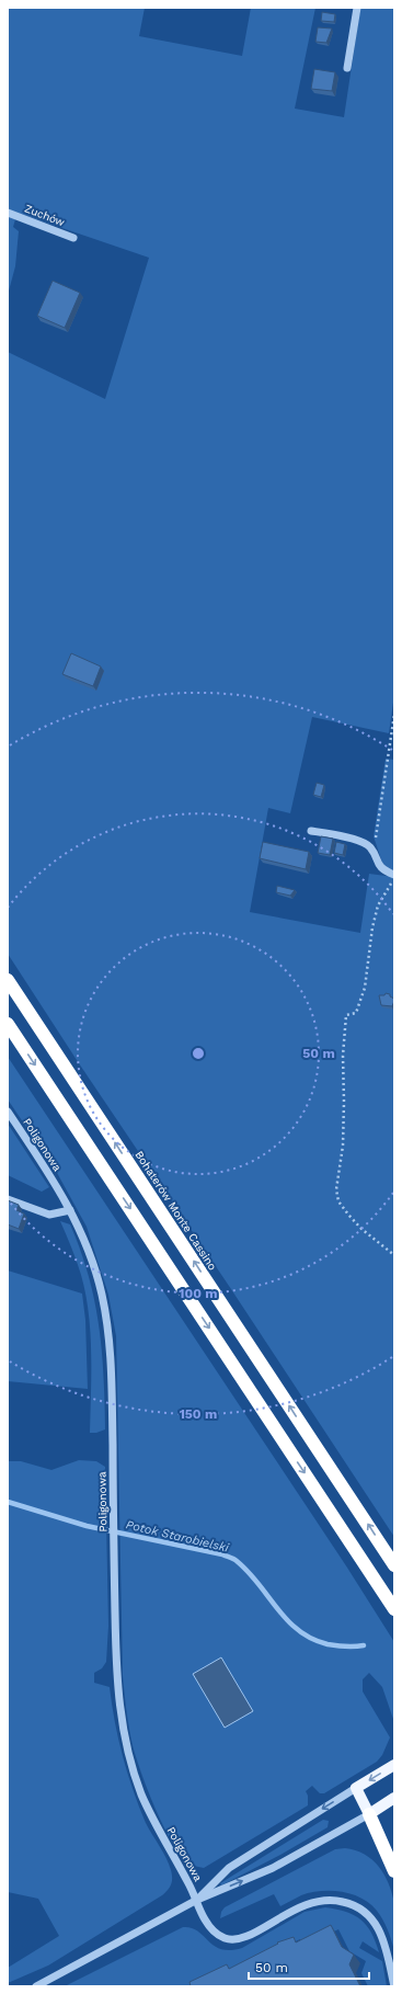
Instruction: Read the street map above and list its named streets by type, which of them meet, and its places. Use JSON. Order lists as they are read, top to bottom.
{
  "streets": {
    "highway": ["Bohaterów Monte Cassino"],
    "street": ["Zuchów", "Poligonowa"]
  },
  "water": ["Potok Starobielski"],
  "scale_bar": "50 m",
  "rings": ["50 m", "100 m", "150 m"]
}
